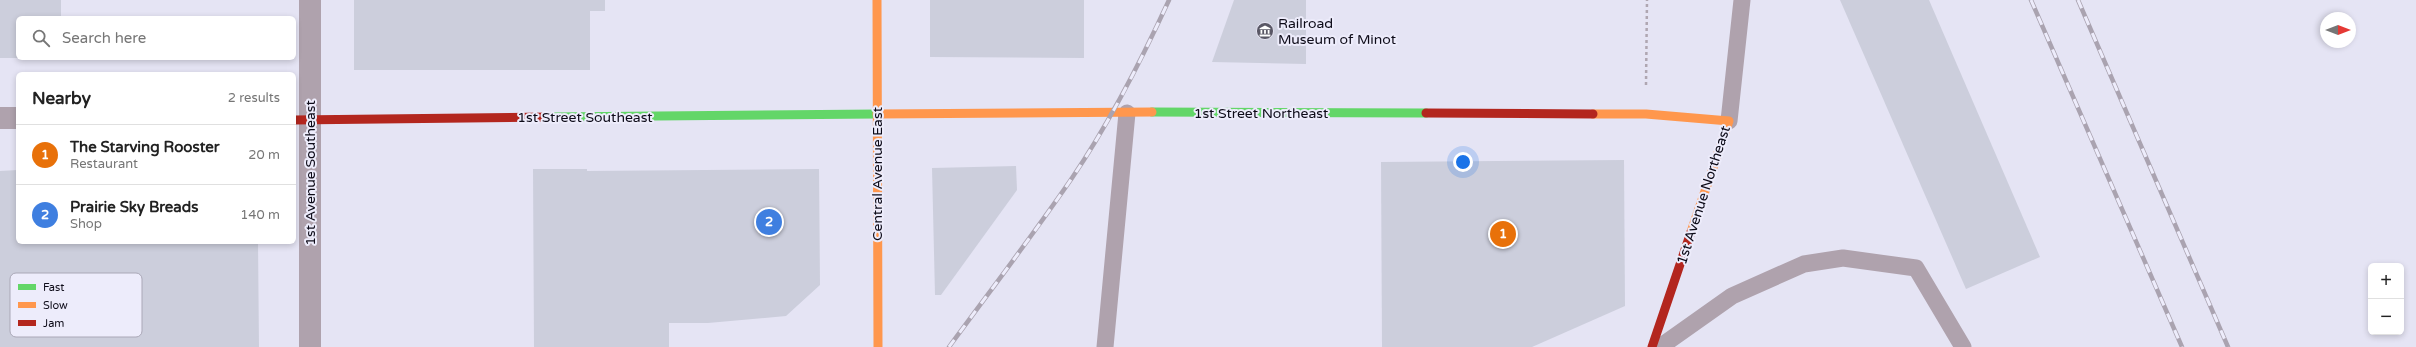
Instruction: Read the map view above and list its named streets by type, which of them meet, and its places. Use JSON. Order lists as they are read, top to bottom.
{
  "streets": {
    "street": [
      "1st Street Northeast",
      "1st Street Southeast",
      "1st Avenue Southeast",
      "Central Avenue East",
      "1st Avenue Northeast"
    ]
  },
  "crossings": [
    ["1st Street Northeast", "1st Street Southeast"],
    ["1st Street Northeast", "Central Avenue East"],
    ["1st Street Northeast", "1st Avenue Northeast"],
    ["1st Street Southeast", "1st Avenue Southeast"],
    ["1st Street Southeast", "Central Avenue East"]
  ],
  "places": {
    "museum": ["Railroad Museum of Minot"]
  },
  "legend": ["Fast", "Slow", "Jam"],
  "north": "right",
  "page": {
    "search": "Search here",
    "heading": ["Nearby", "2 results"],
    "list": [
      {
        "mark": "1",
        "name": "The Starving Rooster",
        "note": "Restaurant",
        "value": "20 m"
      },
      {
        "mark": "2",
        "name": "Prairie Sky Breads",
        "note": "Shop",
        "value": "140 m"
      }
    ],
    "pins": ["2", "1"],
    "map_buttons": ["+", "−"]
  }
}
